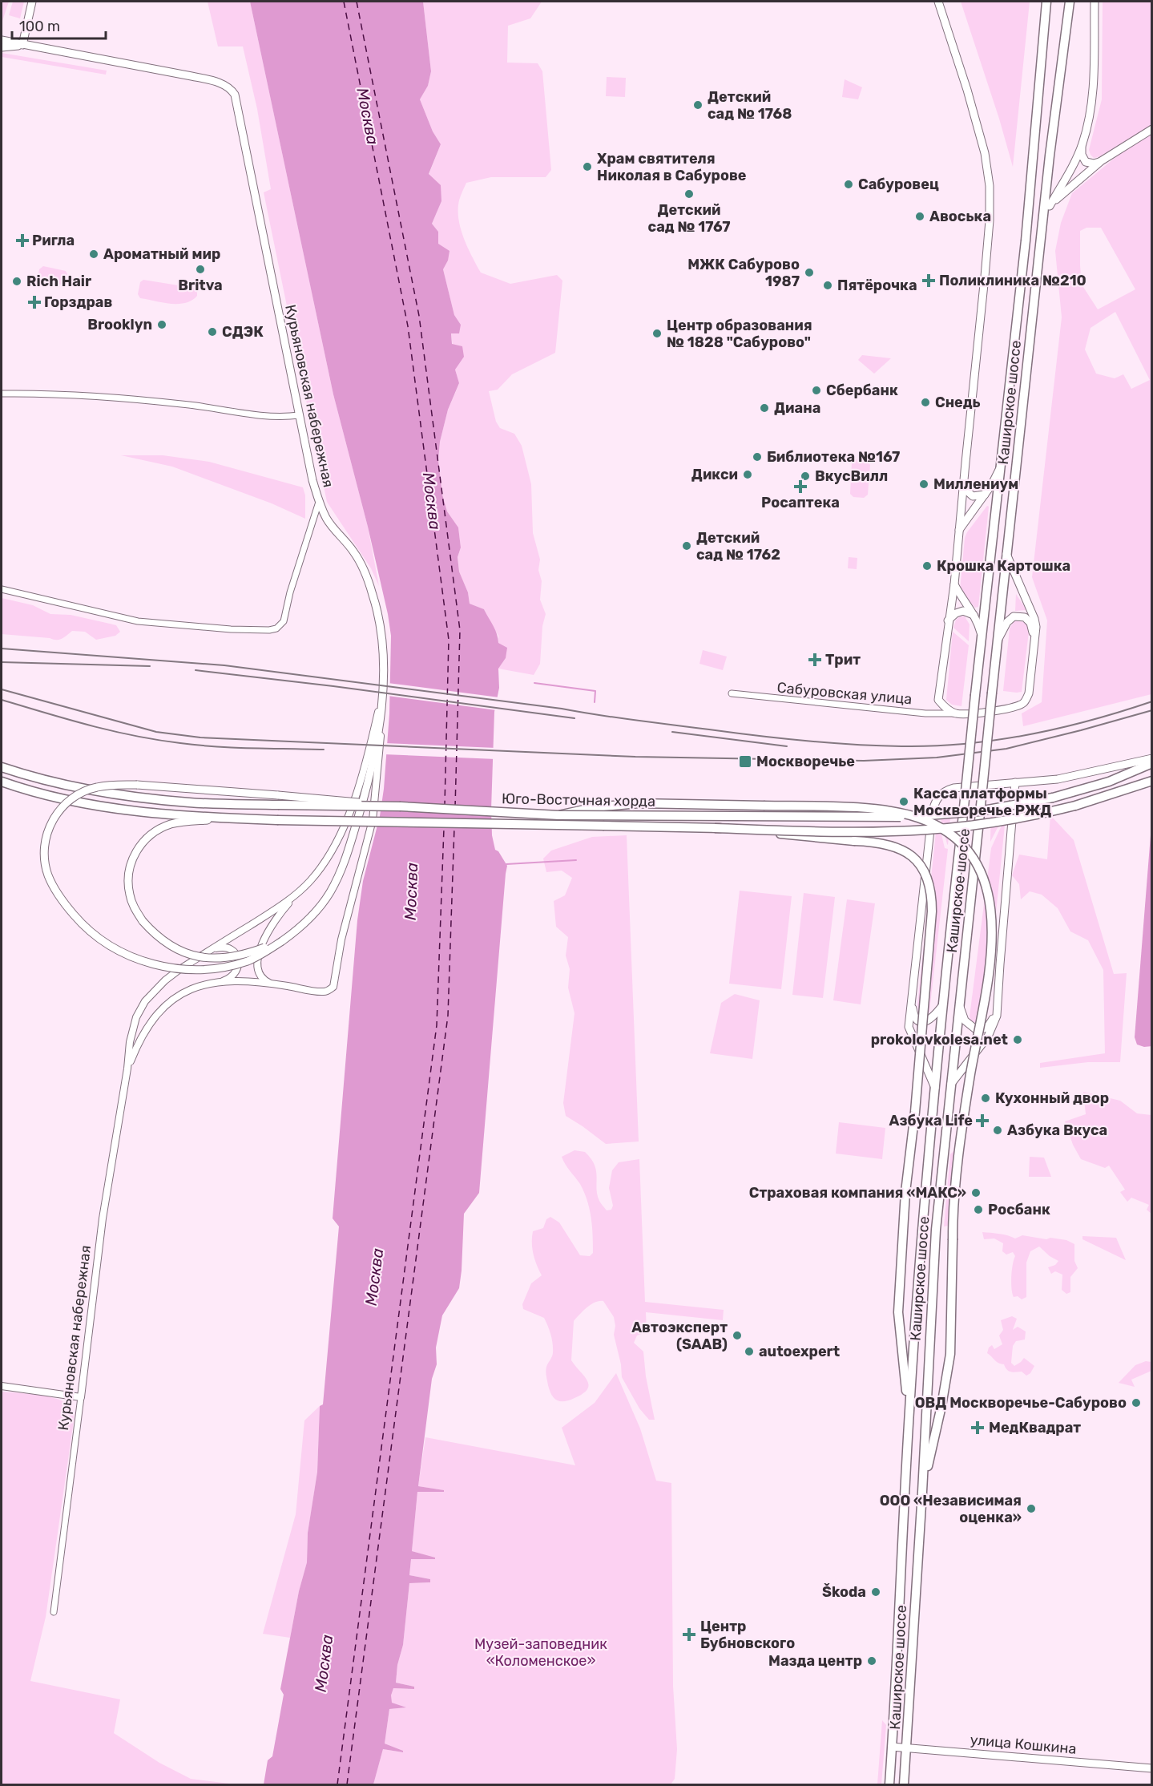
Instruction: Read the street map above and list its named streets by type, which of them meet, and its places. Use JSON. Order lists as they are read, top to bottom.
{
  "streets": {
    "main road": [
      "Курьяновская набережная",
      "Каширское шоссе",
      "Юго-Восточная хорда",
      "улица Кошкина"
    ],
    "street": ["Сабуровская улица"]
  },
  "crossings": [
    ["Каширское шоссе", "улица Кошкина"]
  ],
  "water": ["Москва"],
  "parks": ["Музей-заповедник «Коломенское»"],
  "places": {
    "other": [
      "Детский сад № 1768",
      "Храм святителя Николая в Сабурове",
      "Сабуровец",
      "Детский сад № 1767",
      "Авоська",
      "Ароматный мир",
      "Britva",
      "МЖК Сабурово 1987",
      "Rich Hair",
      "Пятёрочка",
      "Brooklyn",
      "СДЭК",
      "Центр образования № 1828 \"Сабурово\"",
      "Сбербанк",
      "Снедь",
      "Диана",
      "Библиотека №167",
      "Дикси",
      "ВкусВилл",
      "Миллениум",
      "Детский сад № 1762",
      "Крошка Картошка",
      "Касса платформы Москворечье РЖД",
      "prokolovkolesa.net",
      "Кухонный двор",
      "Азбука Вкуса",
      "Страховая компания «МАКС»",
      "Росбанк",
      "Автоэксперт (SAAB)",
      "autoexpert",
      "ОВД Москворечье-Сабурово",
      "ООО «Независимая оценка»",
      "Škoda",
      "Мазда центр"
    ],
    "health": [
      "Ригла",
      "Поликлиника №210",
      "Горздрав",
      "Росаптека",
      "Трит",
      "Азбука Life",
      "МедКвадрат",
      "Центр Бубновского"
    ],
    "transit": ["Москворечье"]
  },
  "scale_bar": "100 m"
}
